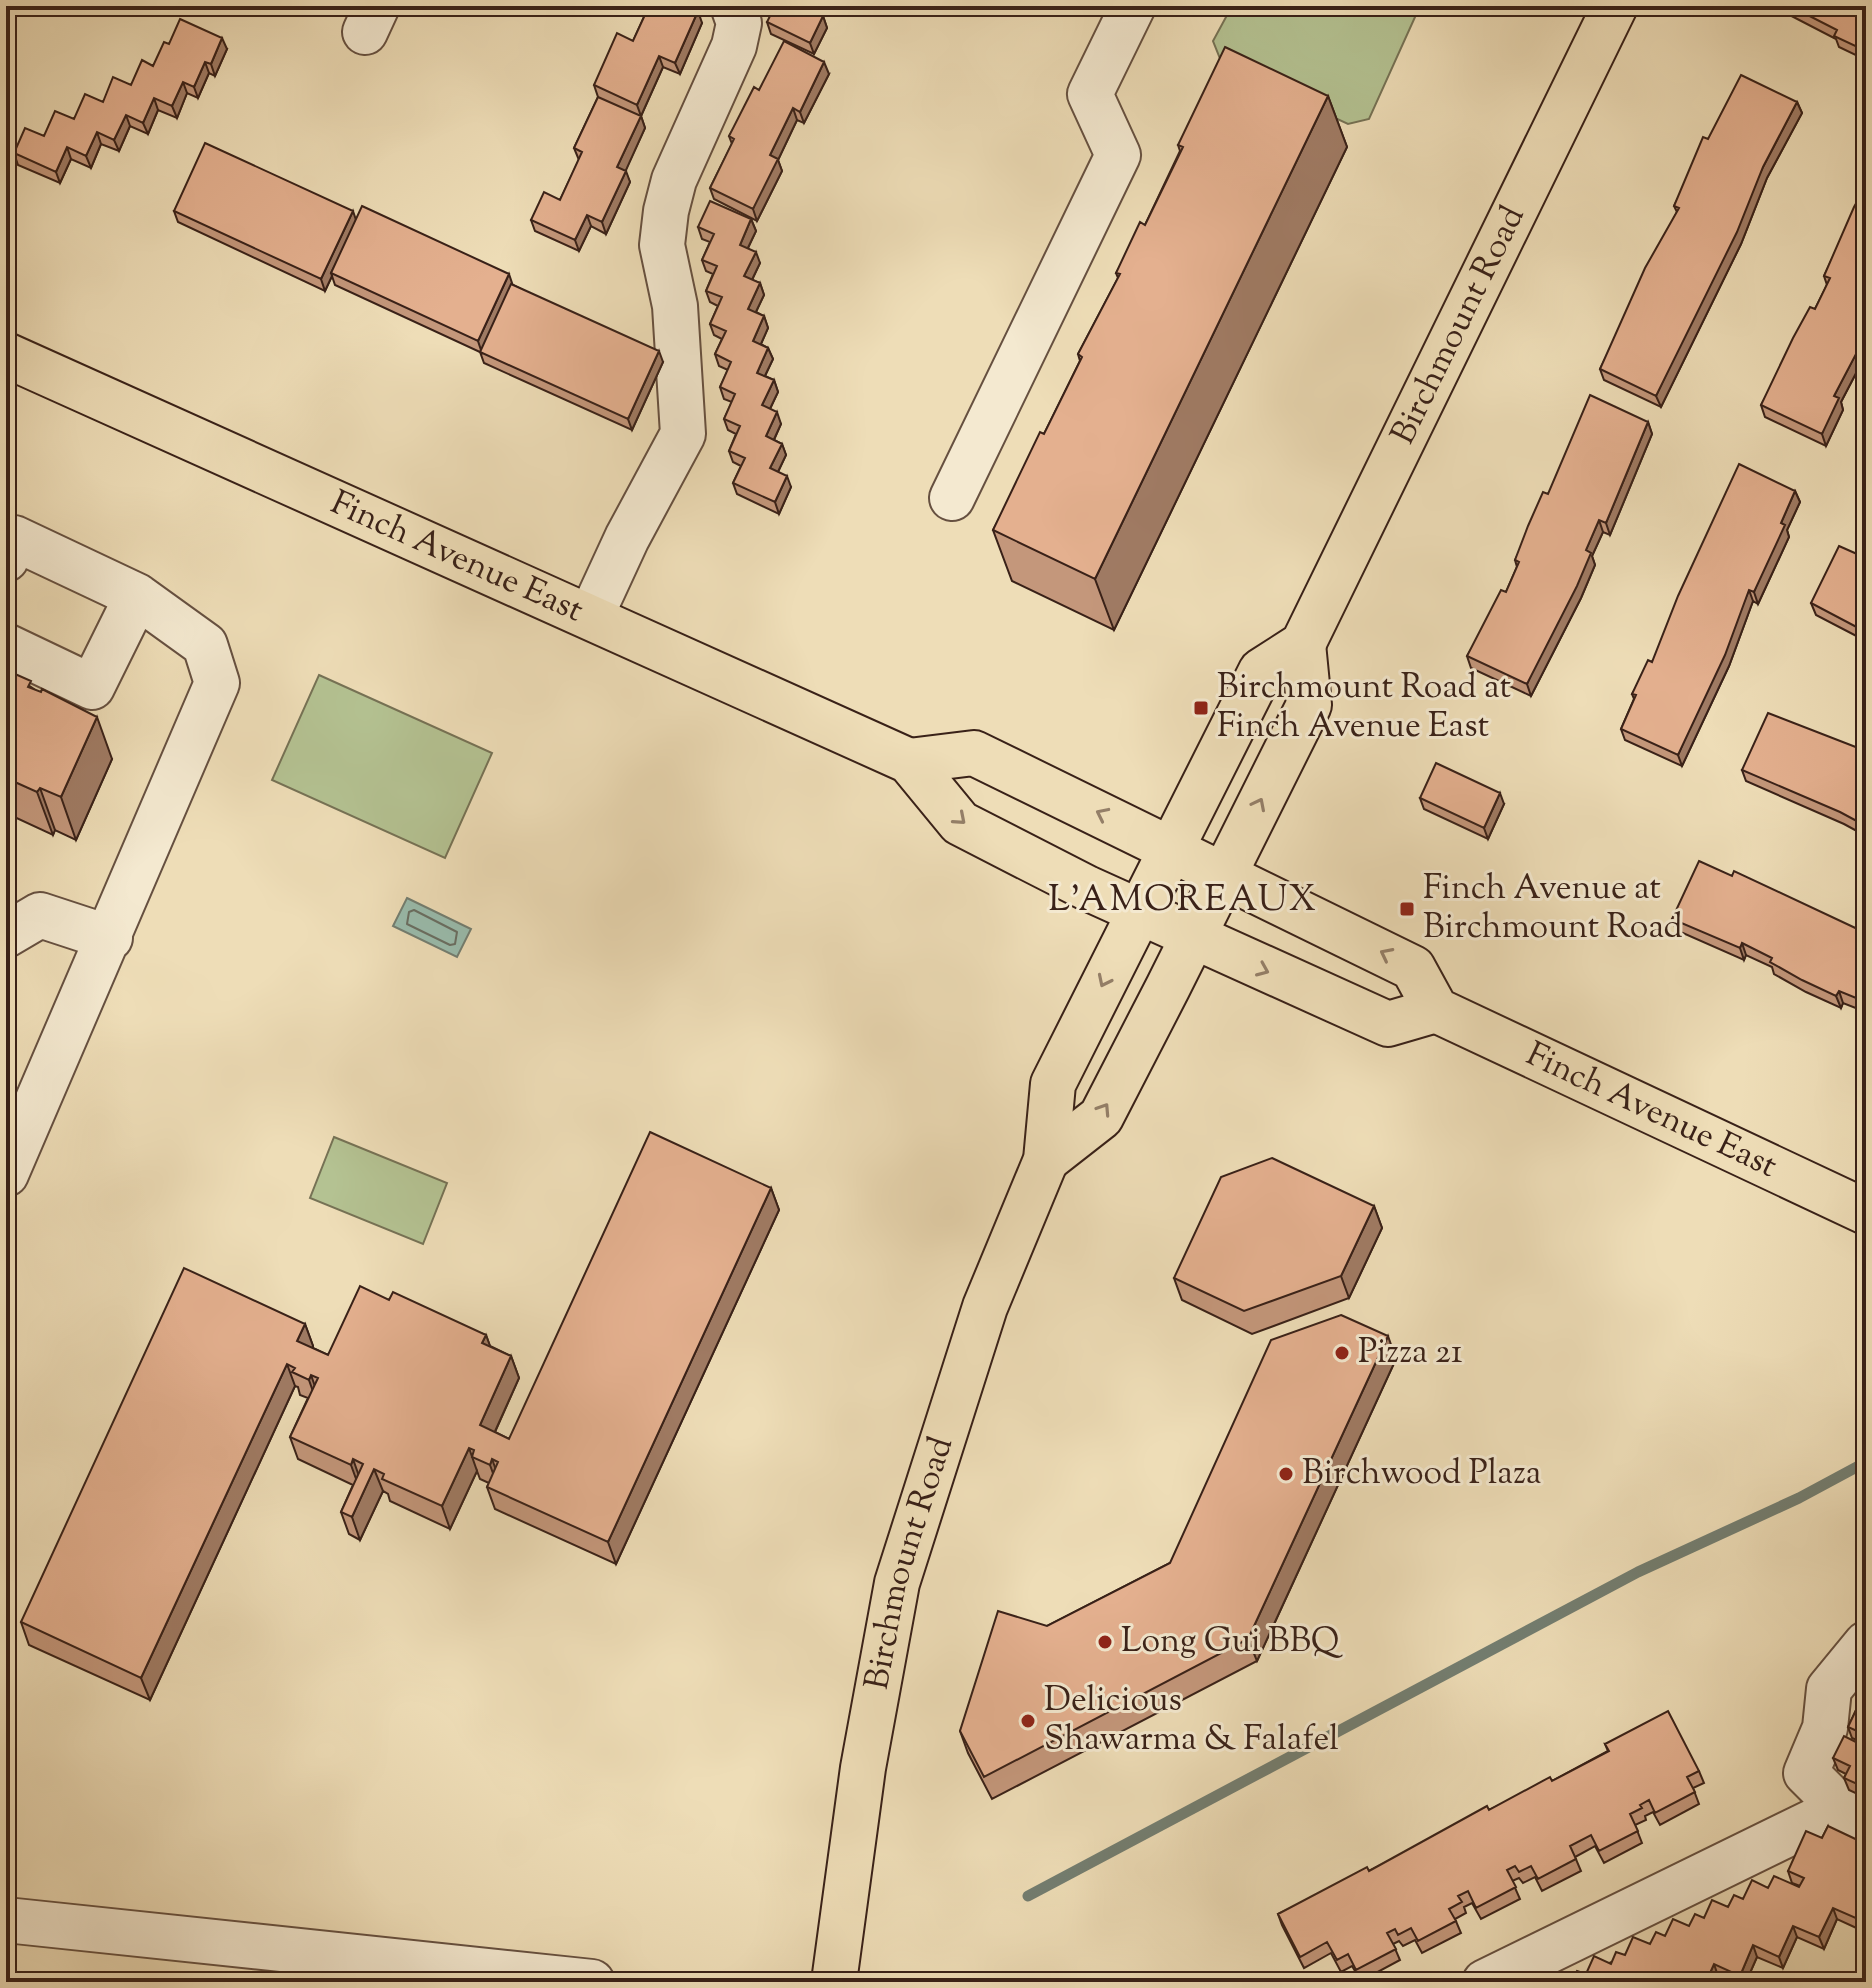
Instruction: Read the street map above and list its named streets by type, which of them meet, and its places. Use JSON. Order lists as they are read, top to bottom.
{
  "streets": {
    "main road": ["Birchmount Road", "Finch Avenue East"]
  },
  "crossings": [
    ["Birchmount Road", "Finch Avenue East"]
  ],
  "districts": ["L'AMOREAUX"],
  "places": {
    "transit": ["Birchmount Road at Finch Avenue East", "Finch Avenue at Birchmount Road"],
    "other": [
      "Pizza 21",
      "Birchwood Plaza",
      "Long Gui BBQ",
      "Delicious Shawarma & Falafel"
    ]
  }
}
